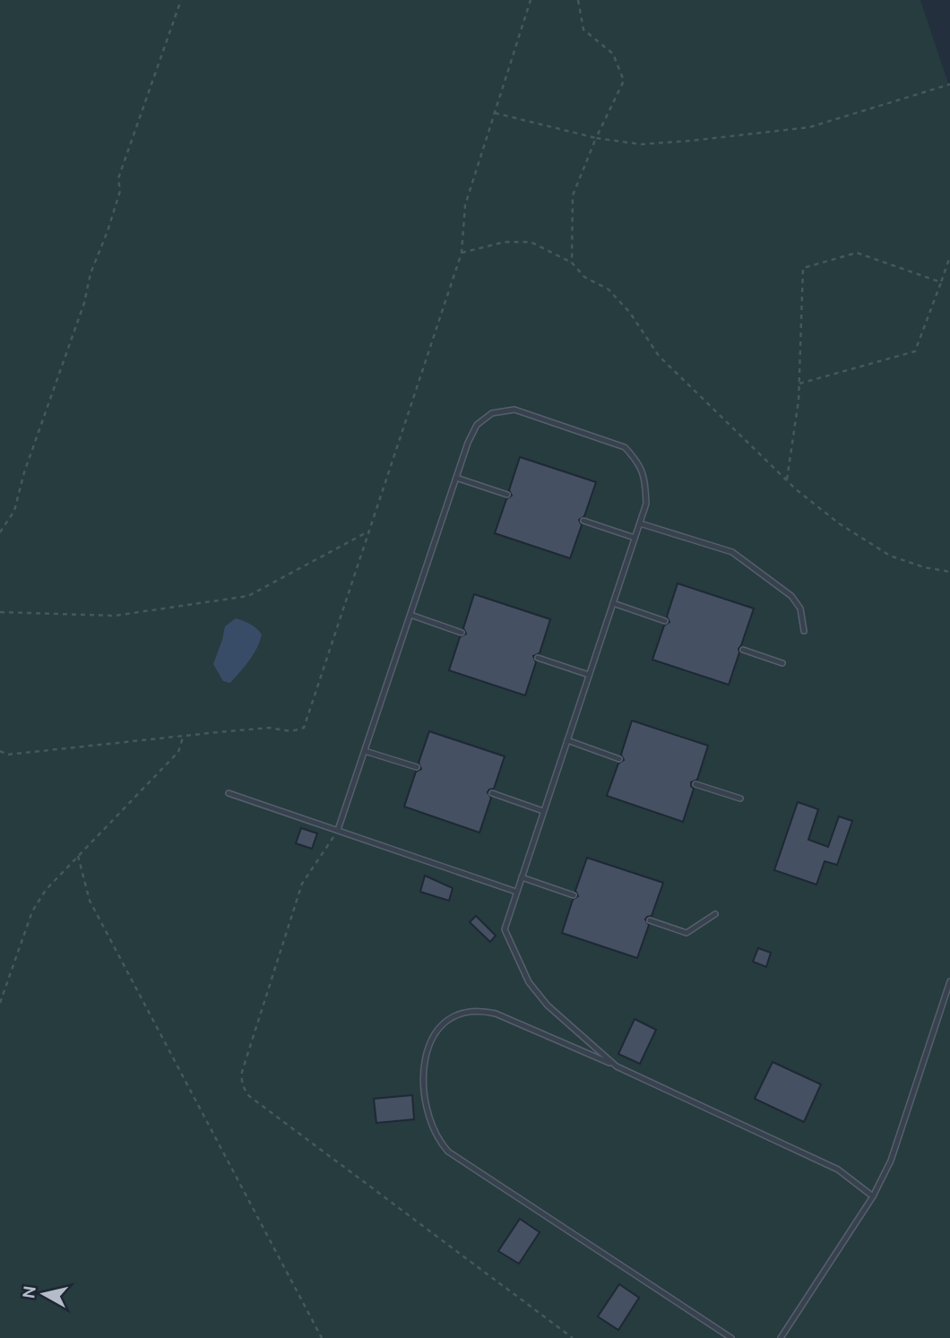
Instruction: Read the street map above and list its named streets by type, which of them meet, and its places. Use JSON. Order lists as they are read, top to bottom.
{
  "north": "left"
}
